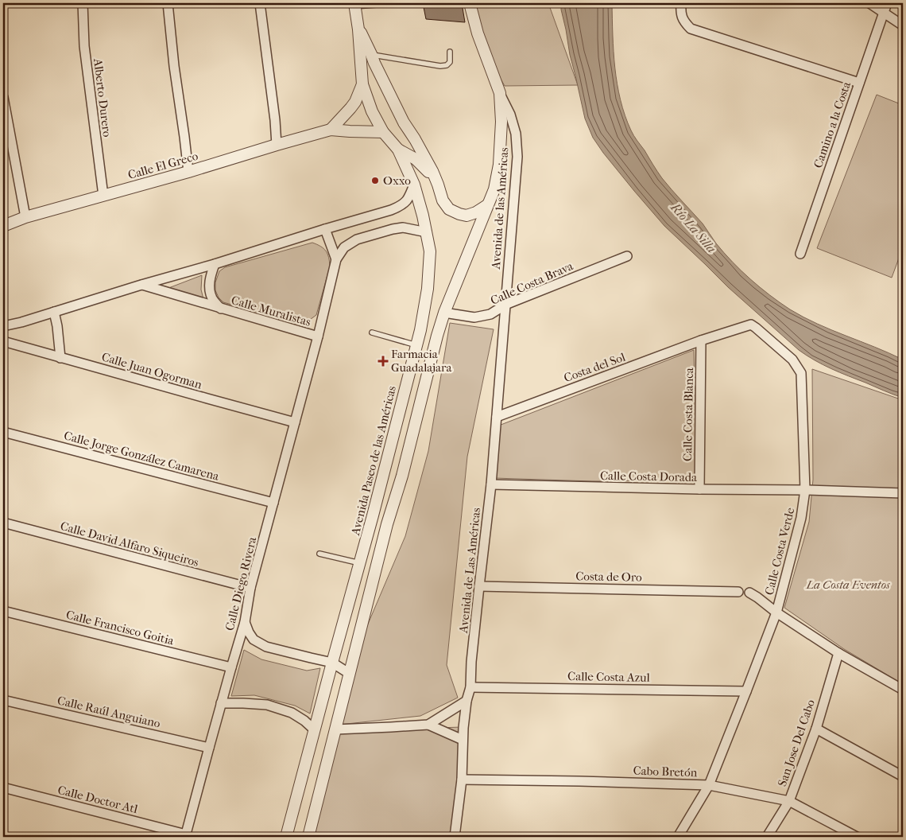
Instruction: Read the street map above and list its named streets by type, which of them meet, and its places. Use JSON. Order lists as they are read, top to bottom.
{
  "streets": {
    "street": [
      "Alberto Durero",
      "Camino a la Costa",
      "Calle El Greco",
      "Avenida de las Américas",
      "Calle Costa Brava",
      "Calle Muralistas",
      "Costa del Sol",
      "Calle Juan Ogorman",
      "Calle Costa Blanca",
      "Calle Jorge González Camarena",
      "Avenida Paseo de las Américas",
      "Calle Costa Dorada",
      "Calle David Alfaro Siqueiros",
      "Calle Costa Verde",
      "Avenida de Las Américas",
      "Costa de Oro",
      "Calle Diego Rivera",
      "Calle Francisco Goitia",
      "Calle Costa Azul",
      "Calle Raúl Anguiano",
      "San Jose Del Cabo",
      "Cabo Bretón",
      "Calle Doctor Atl"
    ]
  },
  "crossings": [
    ["Alberto Durero", "Calle El Greco"],
    ["Calle El Greco", "Avenida Paseo de las Américas"],
    ["Avenida de las Américas", "Calle Costa Brava"],
    ["Avenida de las Américas", "Avenida de Las Américas"],
    ["Calle Costa Brava", "Avenida de Las Américas"],
    ["Calle Muralistas", "Avenida Paseo de las Américas"],
    ["Calle Muralistas", "Calle Diego Rivera"],
    ["Costa del Sol", "Calle Costa Blanca"],
    ["Costa del Sol", "Calle Costa Verde"],
    ["Costa del Sol", "Avenida de Las Américas"],
    ["Calle Juan Ogorman", "Calle Diego Rivera"],
    ["Calle Costa Blanca", "Calle Costa Dorada"],
    ["Calle Costa Blanca", "Calle Costa Verde"],
    ["Calle Jorge González Camarena", "Calle Diego Rivera"],
    ["Calle Costa Dorada", "Calle Costa Verde"],
    ["Calle Costa Dorada", "Avenida de Las Américas"],
    ["Calle David Alfaro Siqueiros", "Calle Diego Rivera"],
    ["Calle Costa Verde", "Calle Costa Azul"],
    ["Calle Costa Verde", "Cabo Bretón"],
    ["Avenida de Las Américas", "Costa de Oro"],
    ["Avenida de Las Américas", "Calle Costa Azul"],
    ["Avenida de Las Américas", "Cabo Bretón"],
    ["Calle Diego Rivera", "Calle Francisco Goitia"],
    ["Calle Diego Rivera", "Calle Raúl Anguiano"],
    ["Calle Diego Rivera", "Calle Doctor Atl"],
    ["San Jose Del Cabo", "Cabo Bretón"]
  ],
  "water": ["Río La Silla"],
  "parks": ["La Costa Eventos"],
  "places": {
    "other": ["Oxxo"],
    "health": ["Farmacia Guadalajara"]
  }
}
